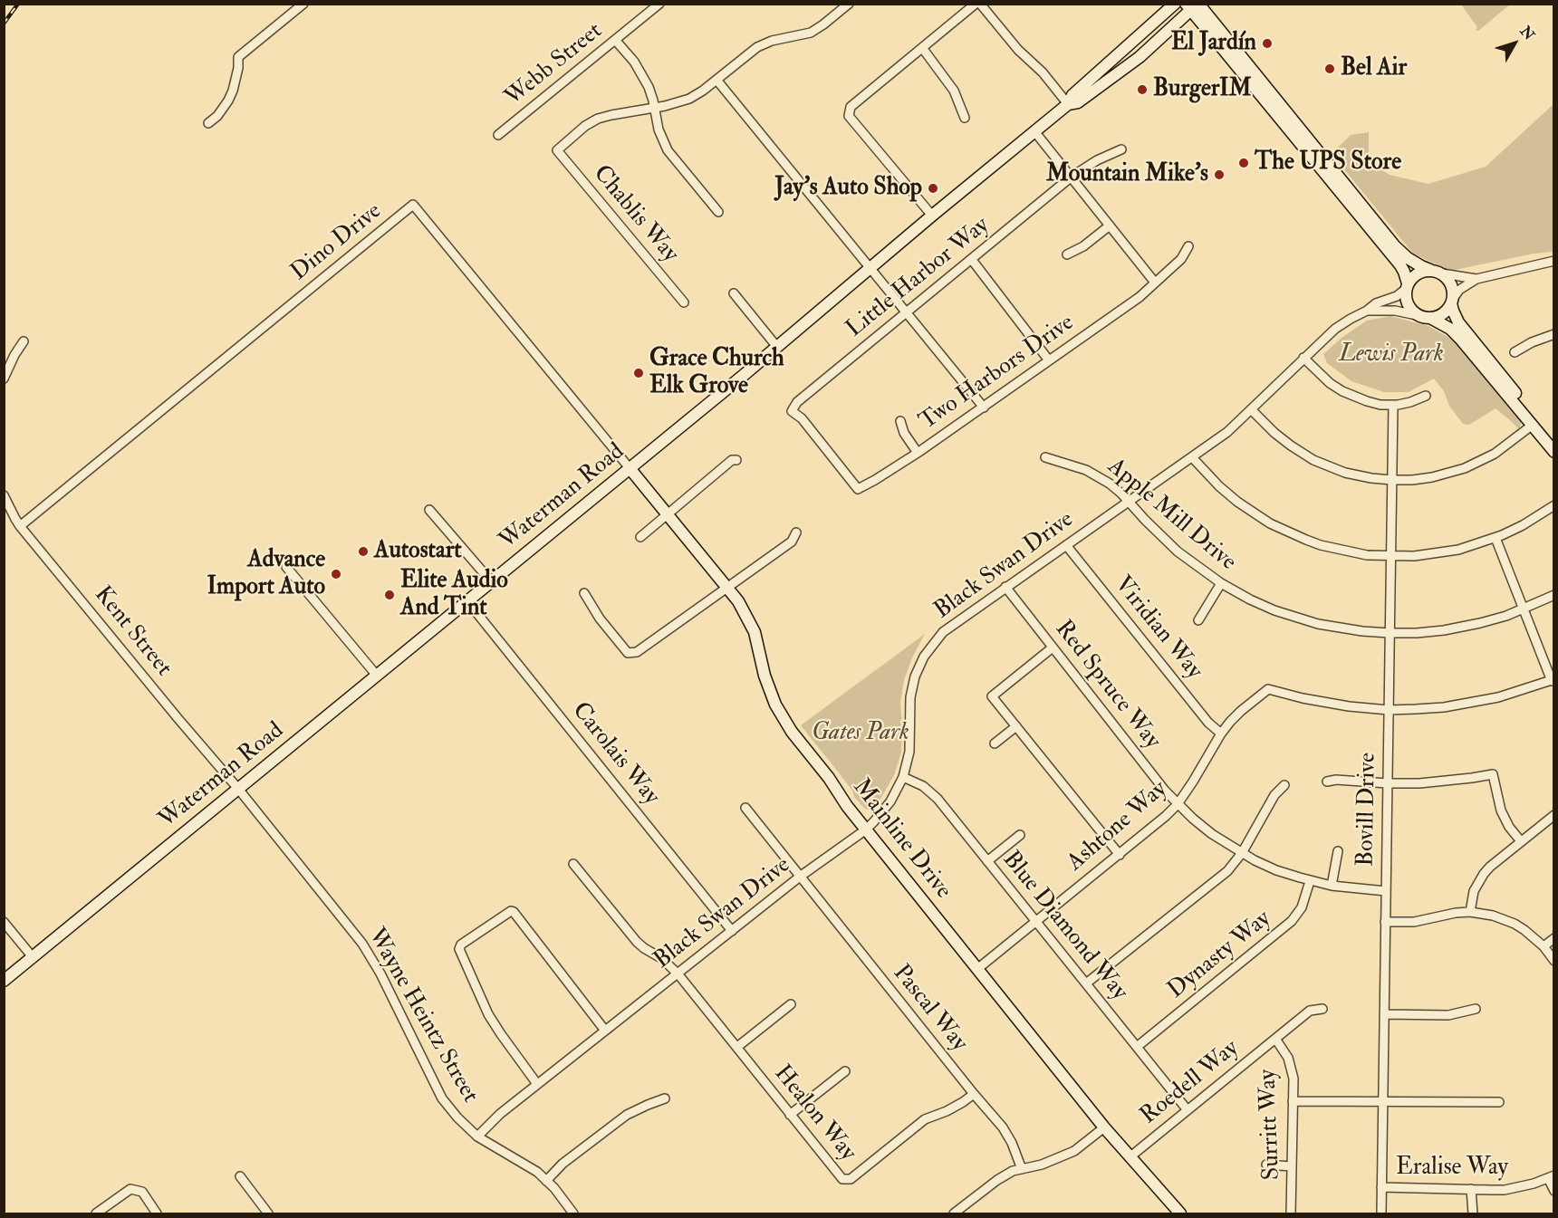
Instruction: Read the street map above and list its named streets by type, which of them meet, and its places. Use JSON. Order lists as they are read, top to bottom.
{
  "streets": {
    "main road": ["Waterman Road", "Mainline Drive"],
    "street": [
      "Webb Street",
      "Chablis Way",
      "Dino Drive",
      "Little Harbor Way",
      "Two Harbors Drive",
      "Apple Mill Drive",
      "Black Swan Drive",
      "Viridian Way",
      "Kent Street",
      "Red Spruce Way",
      "Carolais Way",
      "Bovill Drive",
      "Ashtone Way",
      "Blue Diamond Way",
      "Dynasty Way",
      "Pascal Way",
      "Wayne Heintz Street",
      "Roedell Way",
      "Healon Way",
      "Surritt Way",
      "Eralise Way"
    ]
  },
  "crossings": [
    ["Dino Drive", "Waterman Road"],
    ["Dino Drive", "Kent Street"],
    ["Dino Drive", "Mainline Drive"],
    ["Little Harbor Way", "Two Harbors Drive"],
    ["Waterman Road", "Kent Street"],
    ["Waterman Road", "Carolais Way"],
    ["Waterman Road", "Mainline Drive"],
    ["Waterman Road", "Wayne Heintz Street"],
    ["Apple Mill Drive", "Black Swan Drive"],
    ["Apple Mill Drive", "Bovill Drive"],
    ["Black Swan Drive", "Viridian Way"],
    ["Black Swan Drive", "Red Spruce Way"],
    ["Black Swan Drive", "Carolais Way"],
    ["Black Swan Drive", "Mainline Drive"],
    ["Black Swan Drive", "Blue Diamond Way"],
    ["Black Swan Drive", "Pascal Way"],
    ["Black Swan Drive", "Wayne Heintz Street"],
    ["Black Swan Drive", "Healon Way"],
    ["Viridian Way", "Ashtone Way"],
    ["Kent Street", "Wayne Heintz Street"],
    ["Red Spruce Way", "Bovill Drive"],
    ["Red Spruce Way", "Ashtone Way"],
    ["Red Spruce Way", "Dynasty Way"],
    ["Bovill Drive", "Ashtone Way"],
    ["Bovill Drive", "Eralise Way"],
    ["Ashtone Way", "Mainline Drive"],
    ["Ashtone Way", "Blue Diamond Way"],
    ["Mainline Drive", "Roedell Way"],
    ["Blue Diamond Way", "Dynasty Way"],
    ["Blue Diamond Way", "Roedell Way"],
    ["Pascal Way", "Healon Way"],
    ["Roedell Way", "Surritt Way"]
  ],
  "parks": ["Lewis Park", "Gates Park"],
  "places": [
    "El Jardín",
    "Bel Air",
    "BurgerIM",
    "The UPS Store",
    "Mountain Mike's",
    "Jay’s Auto Shop",
    "Grace Church Elk Grove",
    "Autostart",
    "Advance Import Auto",
    "Elite Audio And Tint"
  ],
  "north": "top right"
}
